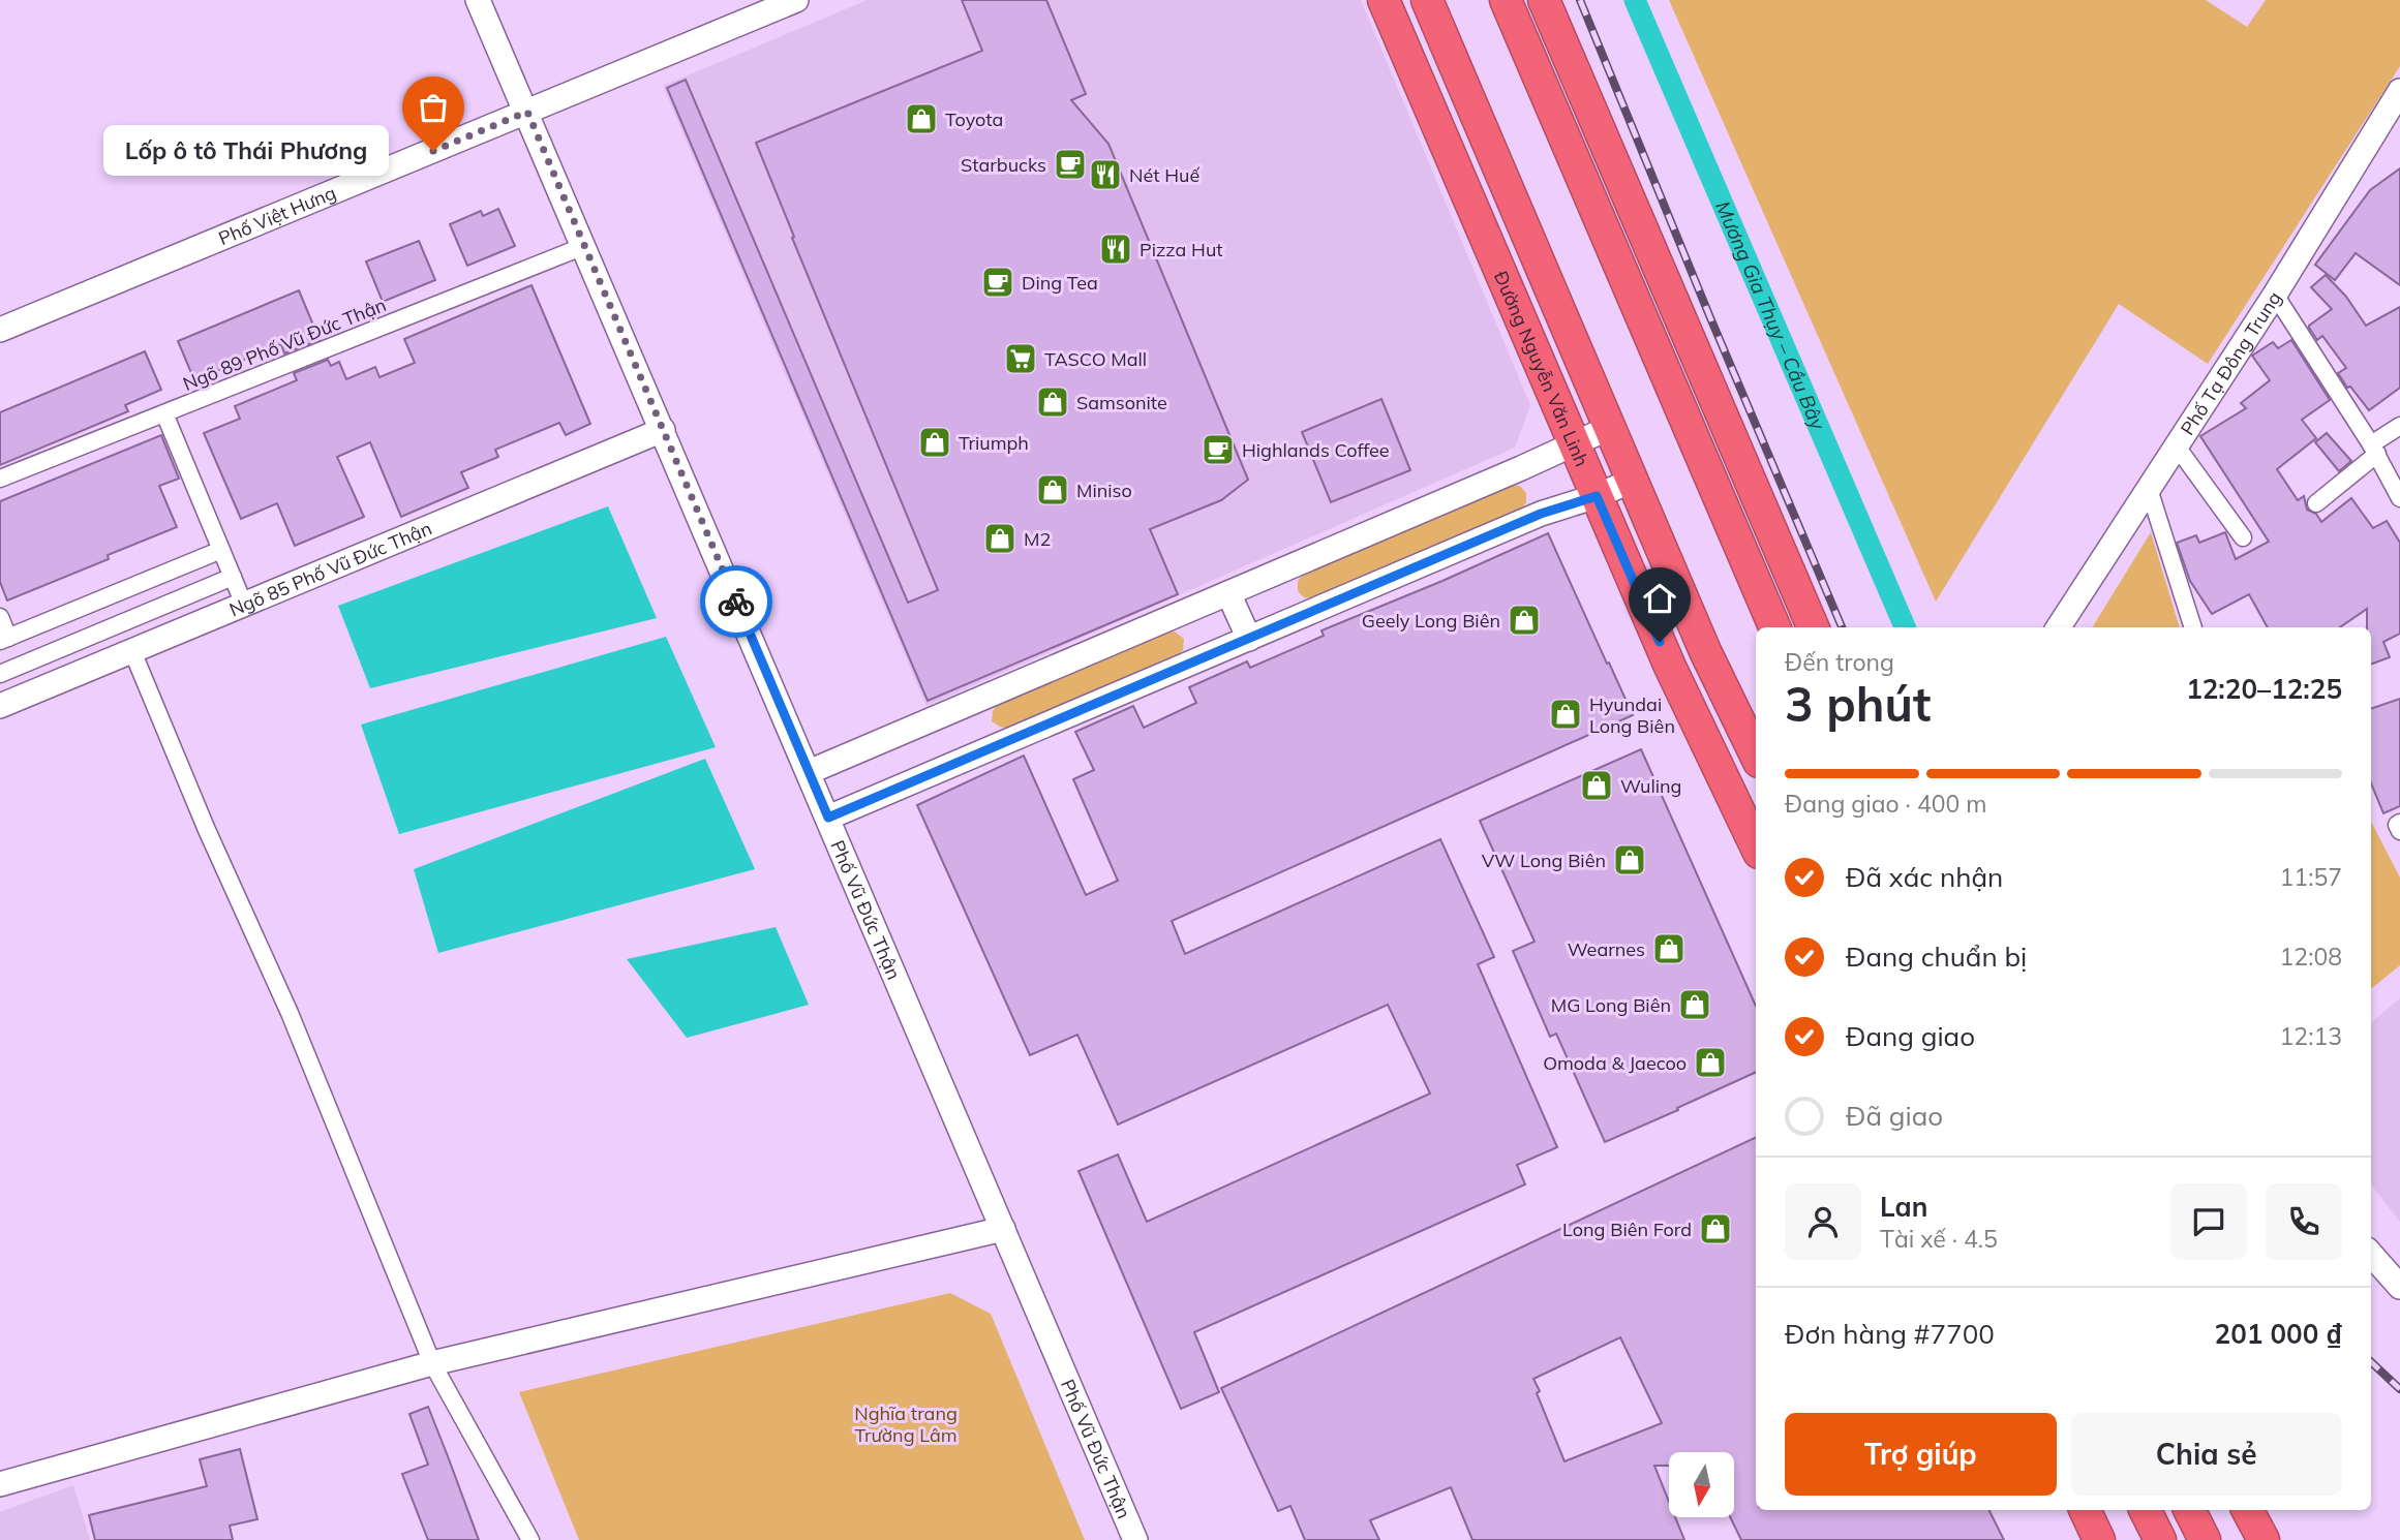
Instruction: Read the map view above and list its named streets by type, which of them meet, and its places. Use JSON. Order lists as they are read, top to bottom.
{
  "streets": {
    "highway": ["Đường Nguyễn Văn Linh"],
    "street": [
      "Phố Việt Hưng",
      "Ngõ 89 Phố Vũ Đức Thận",
      "Phố Tạ Đông Trung",
      "Ngõ 85 Phố Vũ Đức Thận",
      "Phố Vũ Đức Thận"
    ]
  },
  "crossings": [
    ["Phố Việt Hưng", "Phố Vũ Đức Thận"],
    ["Ngõ 89 Phố Vũ Đức Thận", "Phố Vũ Đức Thận"],
    ["Ngõ 85 Phố Vũ Đức Thận", "Phố Vũ Đức Thận"]
  ],
  "water": ["Mương Gia Thụy – Cầu Bây"],
  "parks": ["Nghĩa trang Trường Lâm"],
  "places": {
    "shop": [
      "Toyota",
      "Samsonite",
      "Triumph",
      "Miniso",
      "M2",
      "Geely Long Biên",
      "Hyundai Long Biên",
      "Wuling",
      "VW Long Biên",
      "Wearnes",
      "MG Long Biên",
      "Omoda & Jaecoo",
      "Long Biên Ford"
    ],
    "other": ["Lốp ô tô Thái Phương"],
    "cafe": ["Starbucks", "Ding Tea", "Highlands Coffee"],
    "restaurant": ["Nét Huế", "Pizza Hut"],
    "supermarket": ["TASCO Mall"]
  },
  "north": "bottom",
  "page": {
    "bubble": "Lốp ô tô Thái Phương",
    "heading": ["3 phút", "Đến trong", "12:20–12:25"],
    "panel": [
      "Lan",
      "Tài xế · 4.5",
      "Đơn hàng #7700",
      "201 000 ₫"
    ],
    "bar": "Đang giao · 400 m",
    "list": [
      ["Đã xác nhận", "11:57"],
      ["Đang chuẩn bị", "12:08"],
      ["Đang giao", "12:13"],
      "Đã giao"
    ],
    "buttons": ["Trợ giúp", "Chia sẻ"]
  }
}
